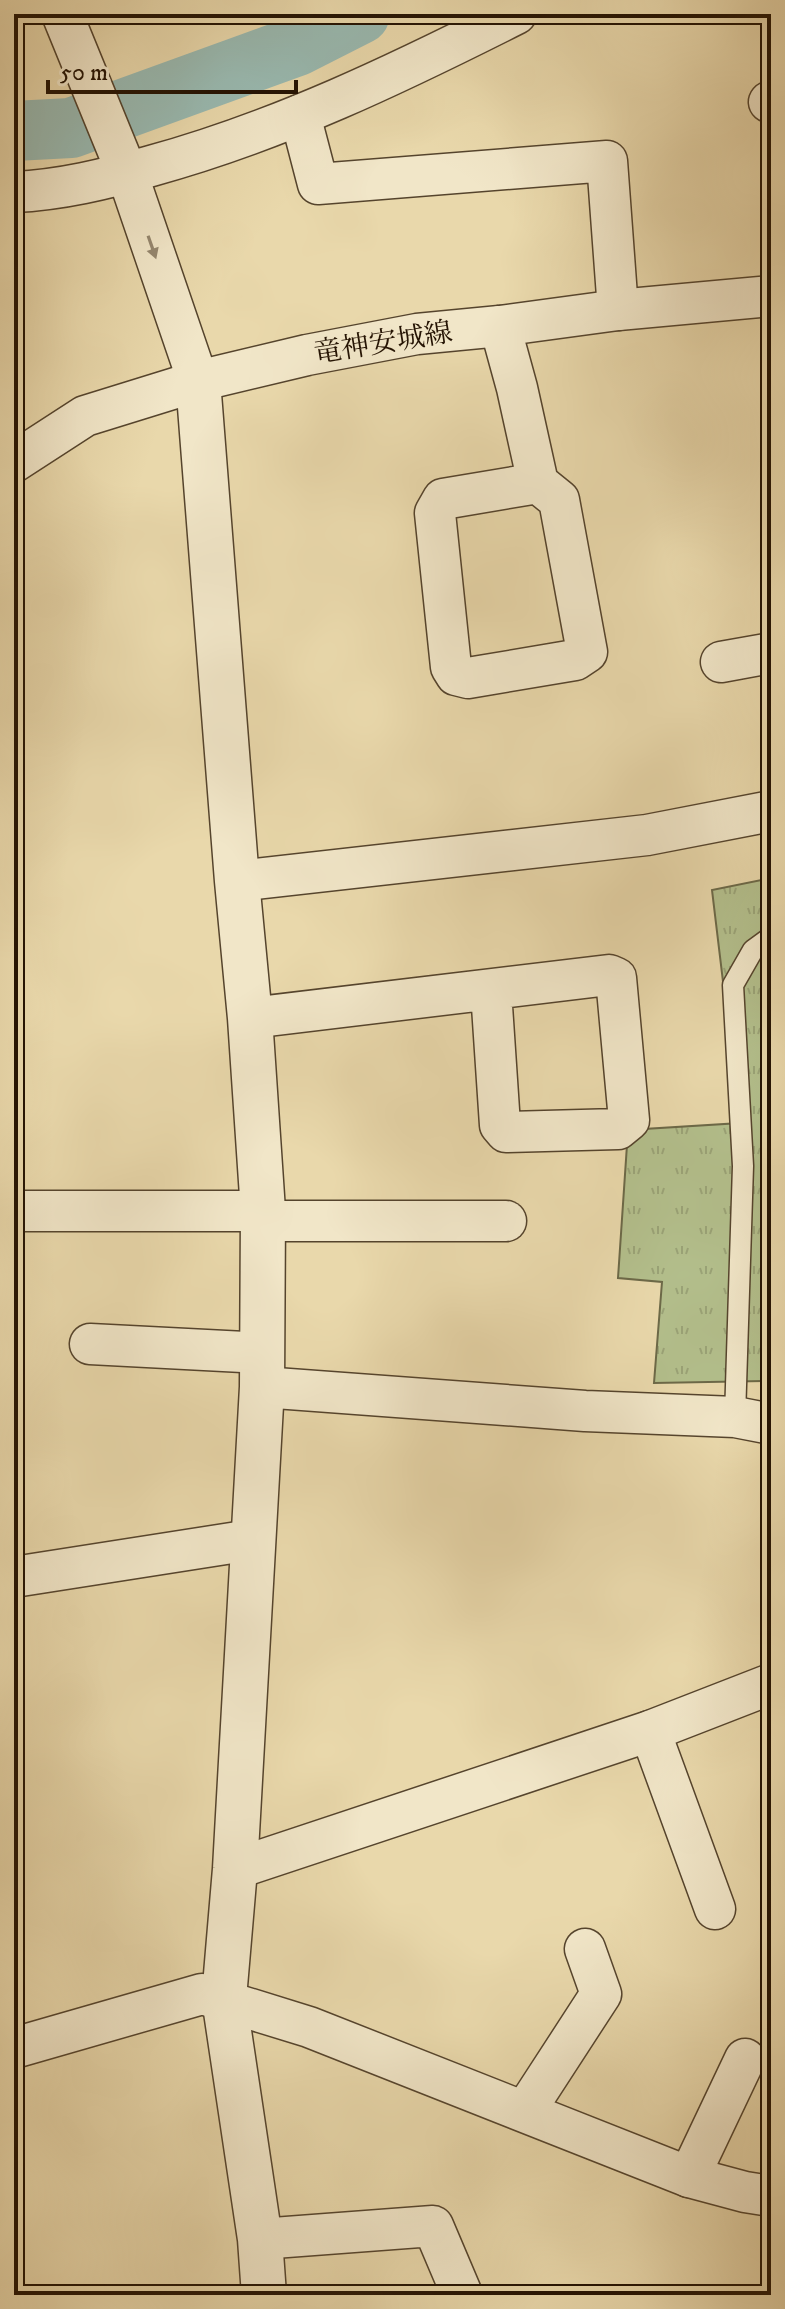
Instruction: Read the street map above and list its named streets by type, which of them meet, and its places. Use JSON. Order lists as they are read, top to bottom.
{
  "streets": {
    "street": ["竜神安城線"]
  },
  "scale_bar": "50 m"
}
